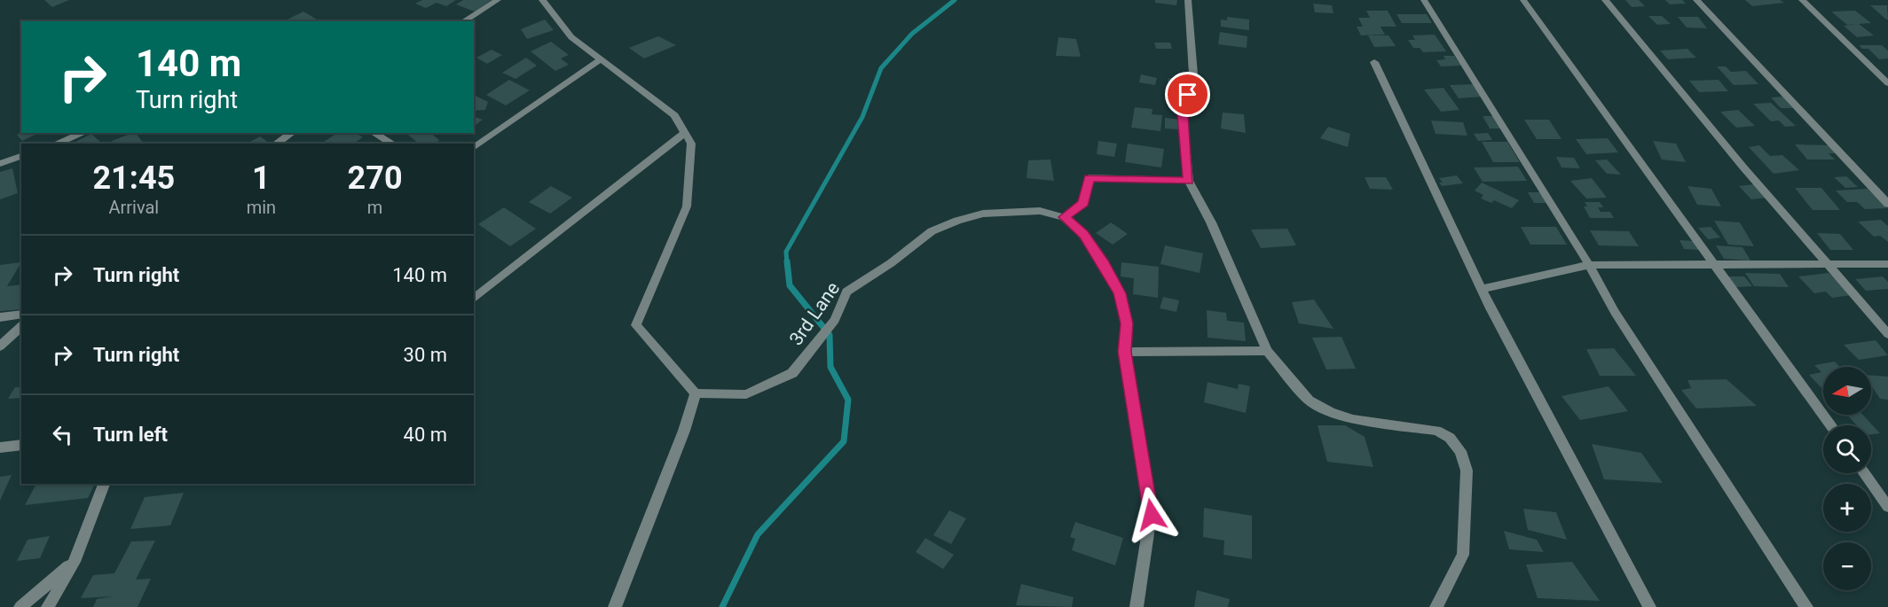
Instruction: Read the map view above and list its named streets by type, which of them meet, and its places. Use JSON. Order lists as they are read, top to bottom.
{
  "streets": {
    "street": ["3rd Lane"]
  },
  "north": "left",
  "page": {
    "turn": ["140 m", "Turn right"],
    "eta": [
      "21:45",
      "Arrival",
      "1",
      "min",
      "270",
      "m"
    ],
    "list": [
      {
        "name": "Turn right",
        "value": "140 m"
      },
      {
        "name": "Turn right",
        "value": "30 m"
      },
      {
        "name": "Turn left",
        "value": "40 m"
      }
    ],
    "map_buttons": ["+", "−"]
  }
}
